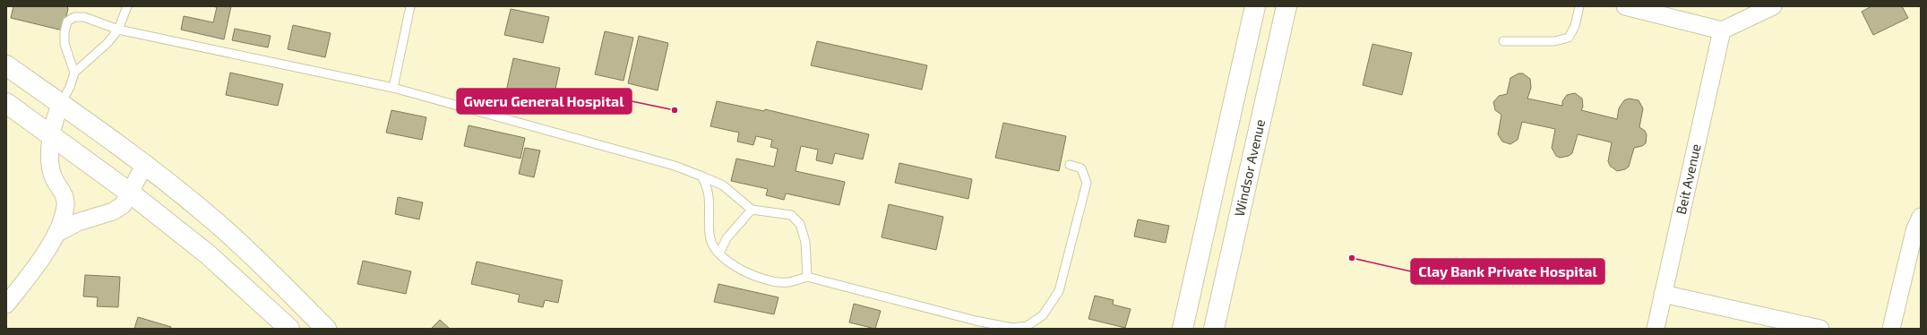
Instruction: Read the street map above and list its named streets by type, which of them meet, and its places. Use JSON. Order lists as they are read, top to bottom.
{
  "streets": {
    "main road": ["Windsor Avenue"],
    "street": ["Beit Avenue"]
  },
  "places": ["Gweru General Hospital", "Clay Bank Private Hospital"]
}
